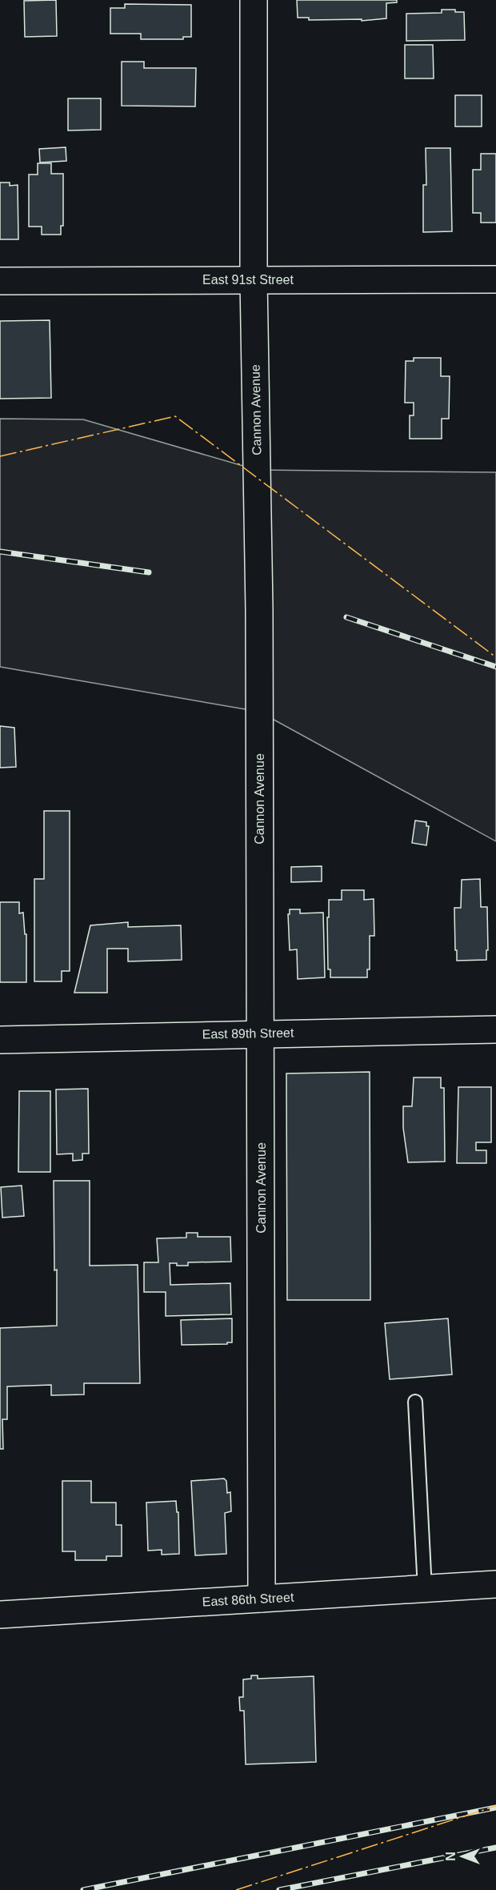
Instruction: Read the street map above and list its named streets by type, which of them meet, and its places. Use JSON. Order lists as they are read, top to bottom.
{
  "streets": {
    "street": [
      "East 91st Street",
      "Cannon Avenue",
      "East 89th Street",
      "East 86th Street"
    ]
  },
  "crossings": [
    ["East 91st Street", "Cannon Avenue"],
    ["Cannon Avenue", "East 89th Street"],
    ["Cannon Avenue", "East 86th Street"]
  ],
  "north": "left"
}
